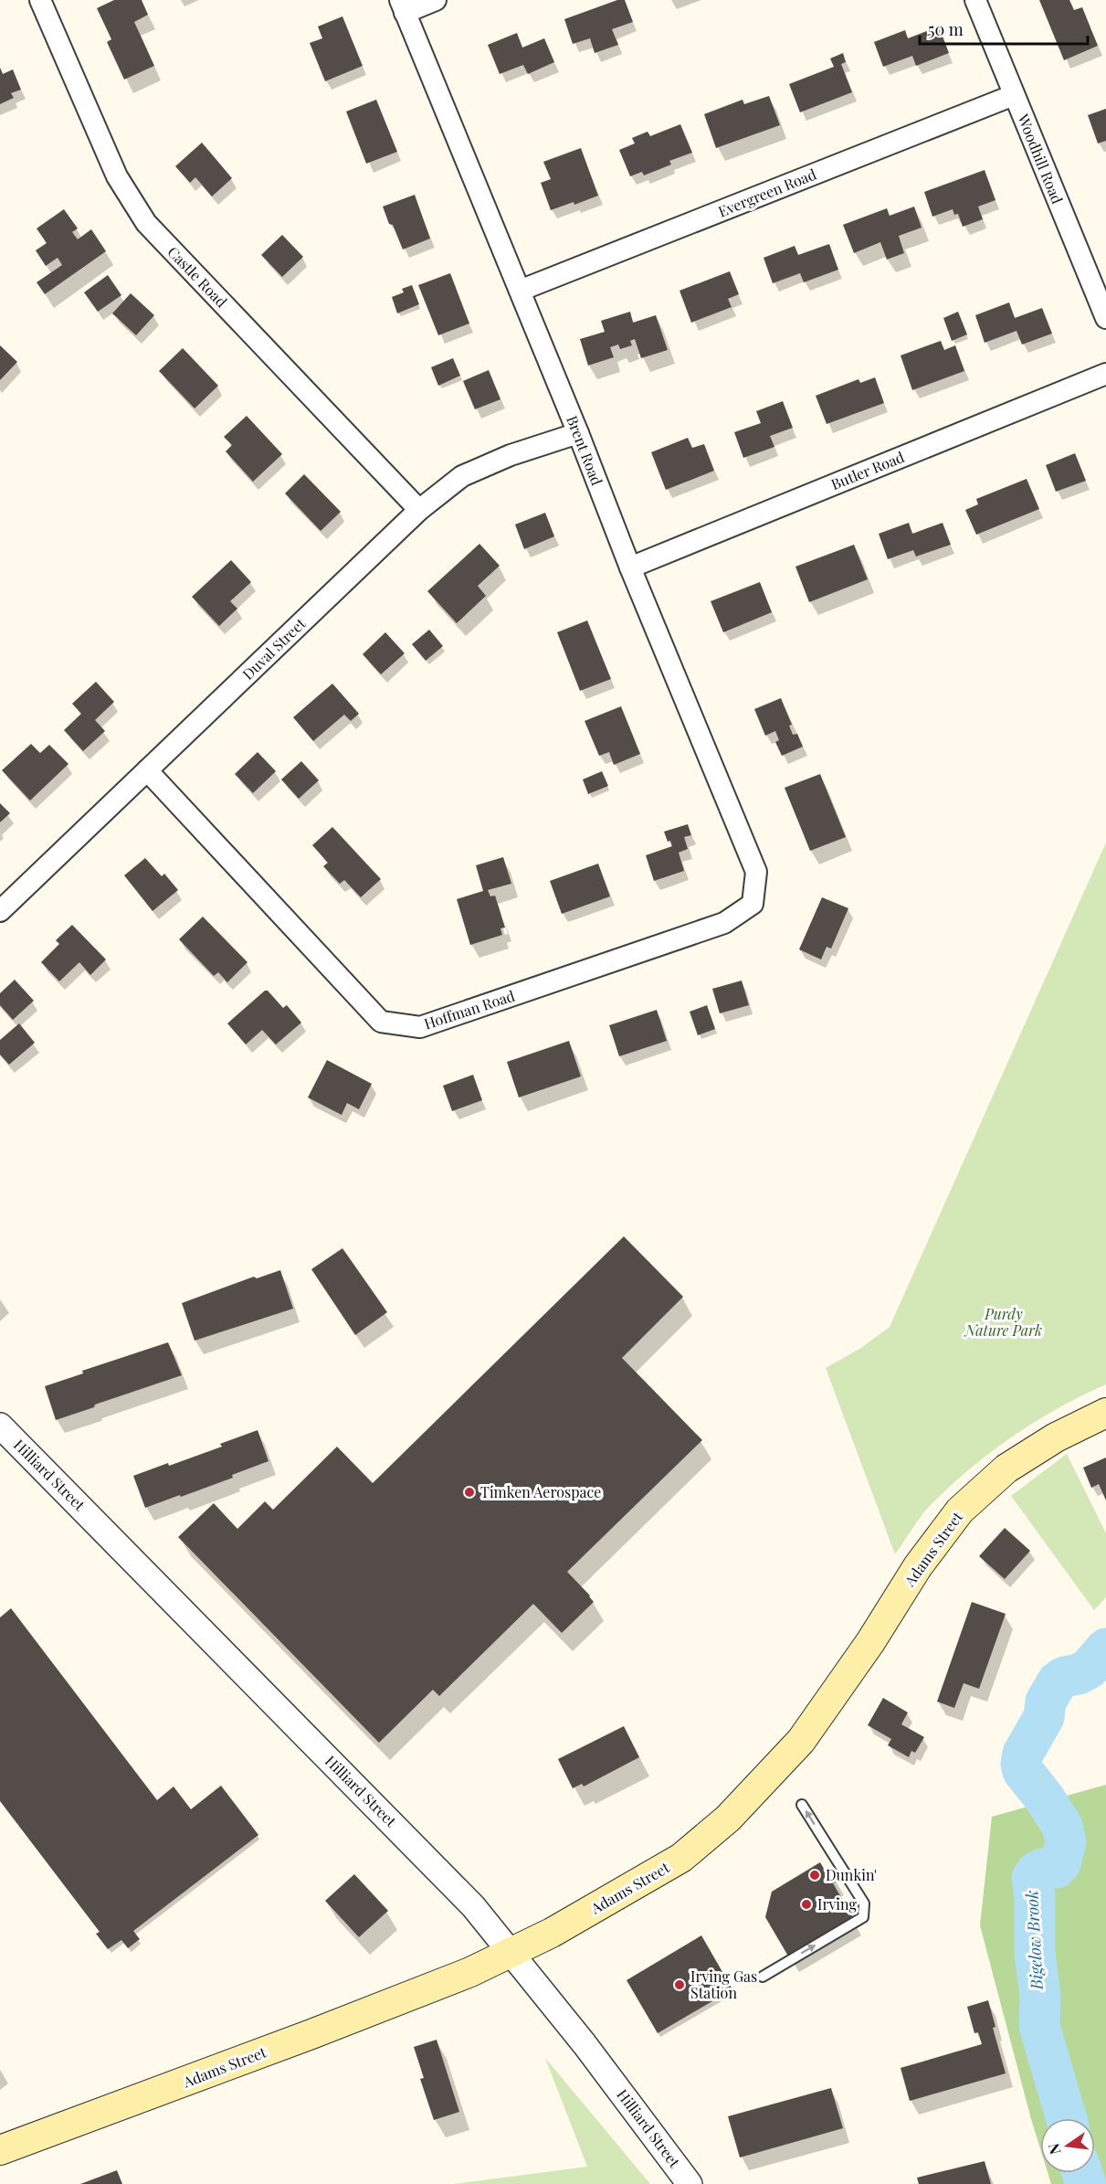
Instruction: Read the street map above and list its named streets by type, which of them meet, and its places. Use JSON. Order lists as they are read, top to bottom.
{
  "streets": {
    "main road": ["Adams Street"],
    "street": [
      "Woodhill Road",
      "Evergreen Road",
      "Castle Road",
      "Brent Road",
      "Butler Road",
      "Duval Street",
      "Hoffman Road",
      "Hilliard Street"
    ]
  },
  "crossings": [
    ["Woodhill Road", "Evergreen Road"],
    ["Evergreen Road", "Brent Road"],
    ["Castle Road", "Duval Street"],
    ["Brent Road", "Butler Road"],
    ["Brent Road", "Duval Street"],
    ["Brent Road", "Hoffman Road"],
    ["Duval Street", "Hoffman Road"],
    ["Hilliard Street", "Adams Street"]
  ],
  "water": ["Bigelow Brook"],
  "parks": ["Purdy Nature Park"],
  "places": [
    "Timken Aerospace",
    "Dunkin'",
    "Irving",
    "Irving Gas Station"
  ],
  "scale_bar": "50 m",
  "north": "left"
}
